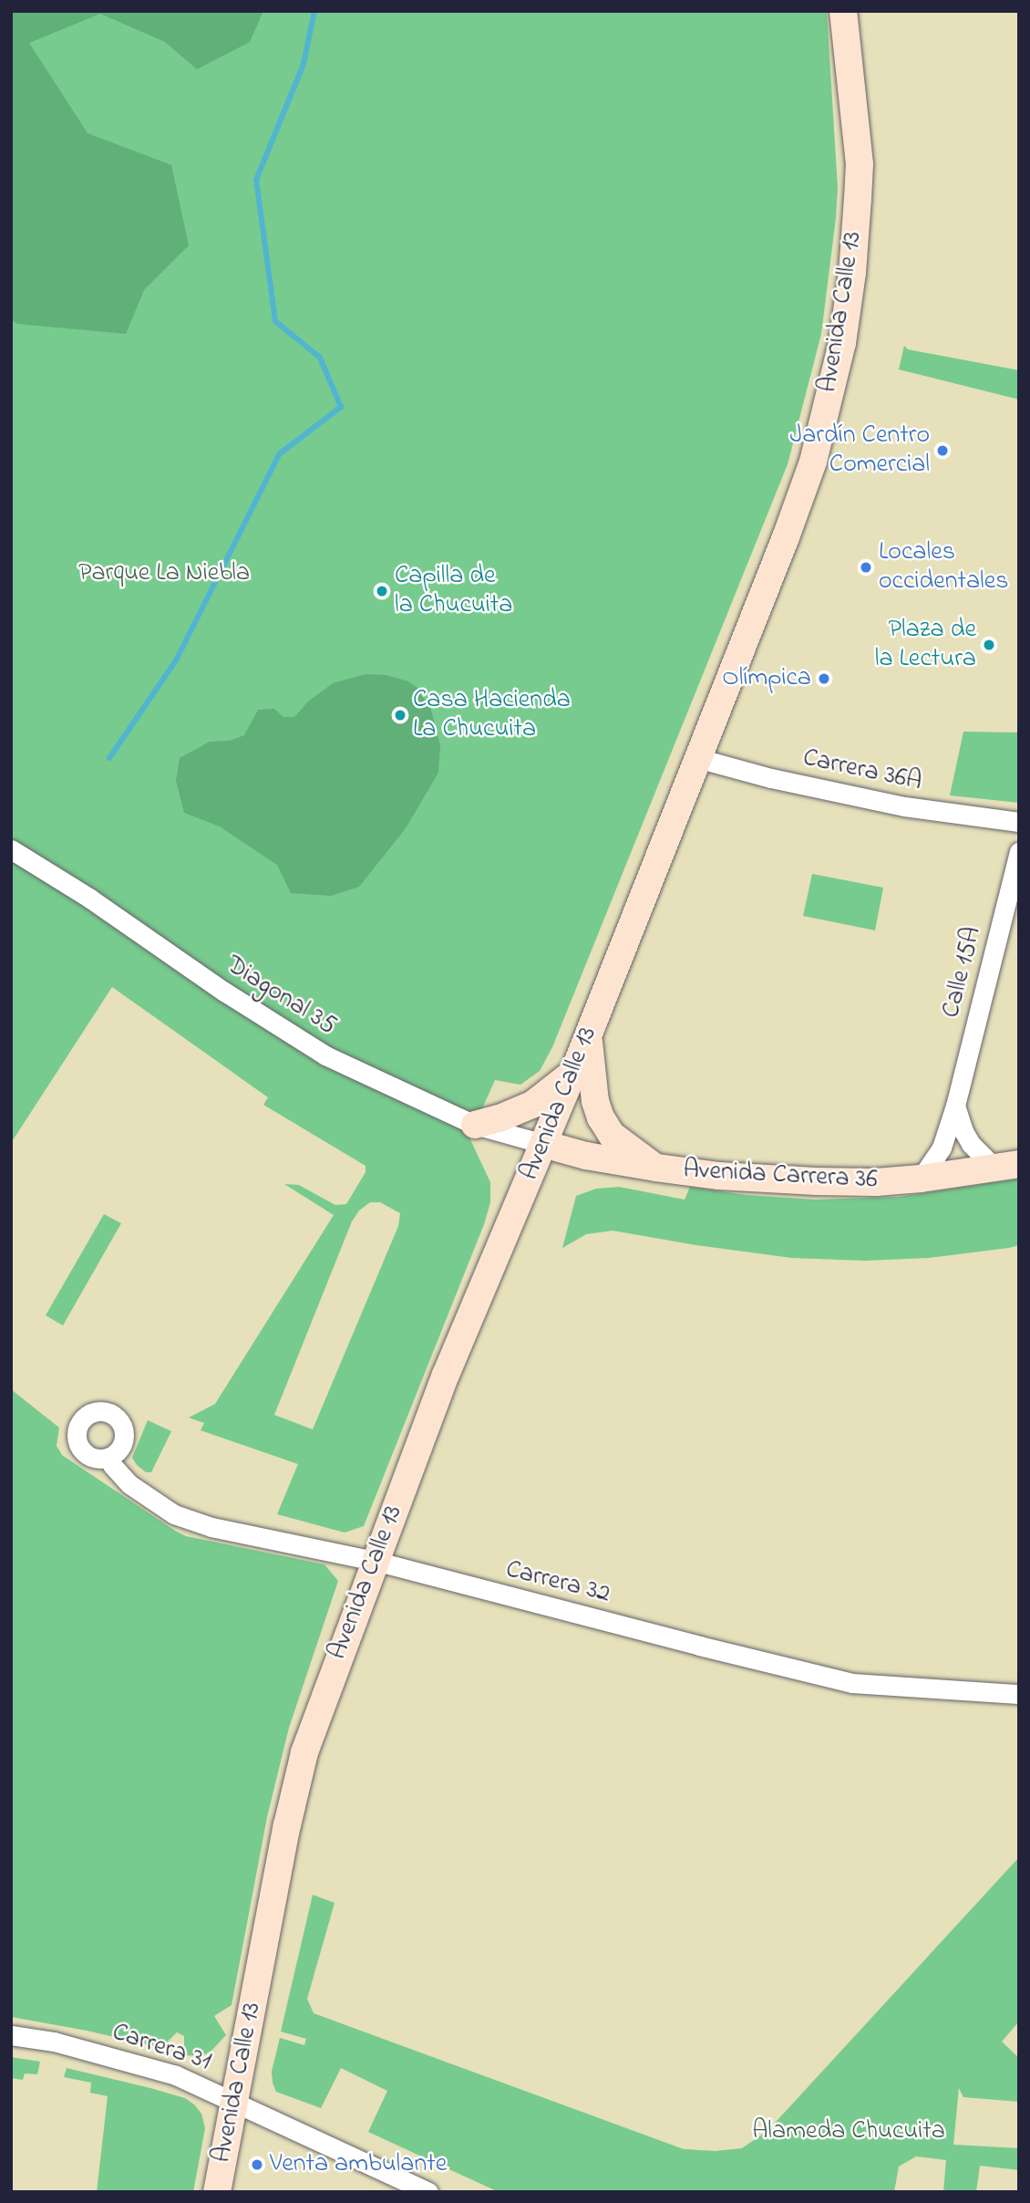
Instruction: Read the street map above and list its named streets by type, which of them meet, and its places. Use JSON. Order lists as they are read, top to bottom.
{
  "streets": {
    "main road": ["Avenida Calle 13", "Avenida Carrera 36"],
    "street": [
      "Carrera 36A",
      "Calle 15A",
      "Diagonal 35",
      "Carrera 32",
      "Carrera 31"
    ]
  },
  "crossings": [
    ["Avenida Calle 13", "Carrera 36A"],
    ["Avenida Calle 13", "Diagonal 35"],
    ["Avenida Calle 13", "Avenida Carrera 36"],
    ["Avenida Calle 13", "Carrera 32"],
    ["Avenida Calle 13", "Carrera 31"],
    ["Calle 15A", "Avenida Carrera 36"],
    ["Diagonal 35", "Avenida Carrera 36"]
  ],
  "parks": ["Parque La Niebla", "Alameda Chucuita"],
  "places": [
    "Jardín Centro Comercial",
    "Locales occidentales",
    "Capilla de la Chucuita",
    "Plaza de la Lectura",
    "Olímpica",
    "Casa Hacienda La Chucuita",
    "Venta ambulante"
  ]
}
